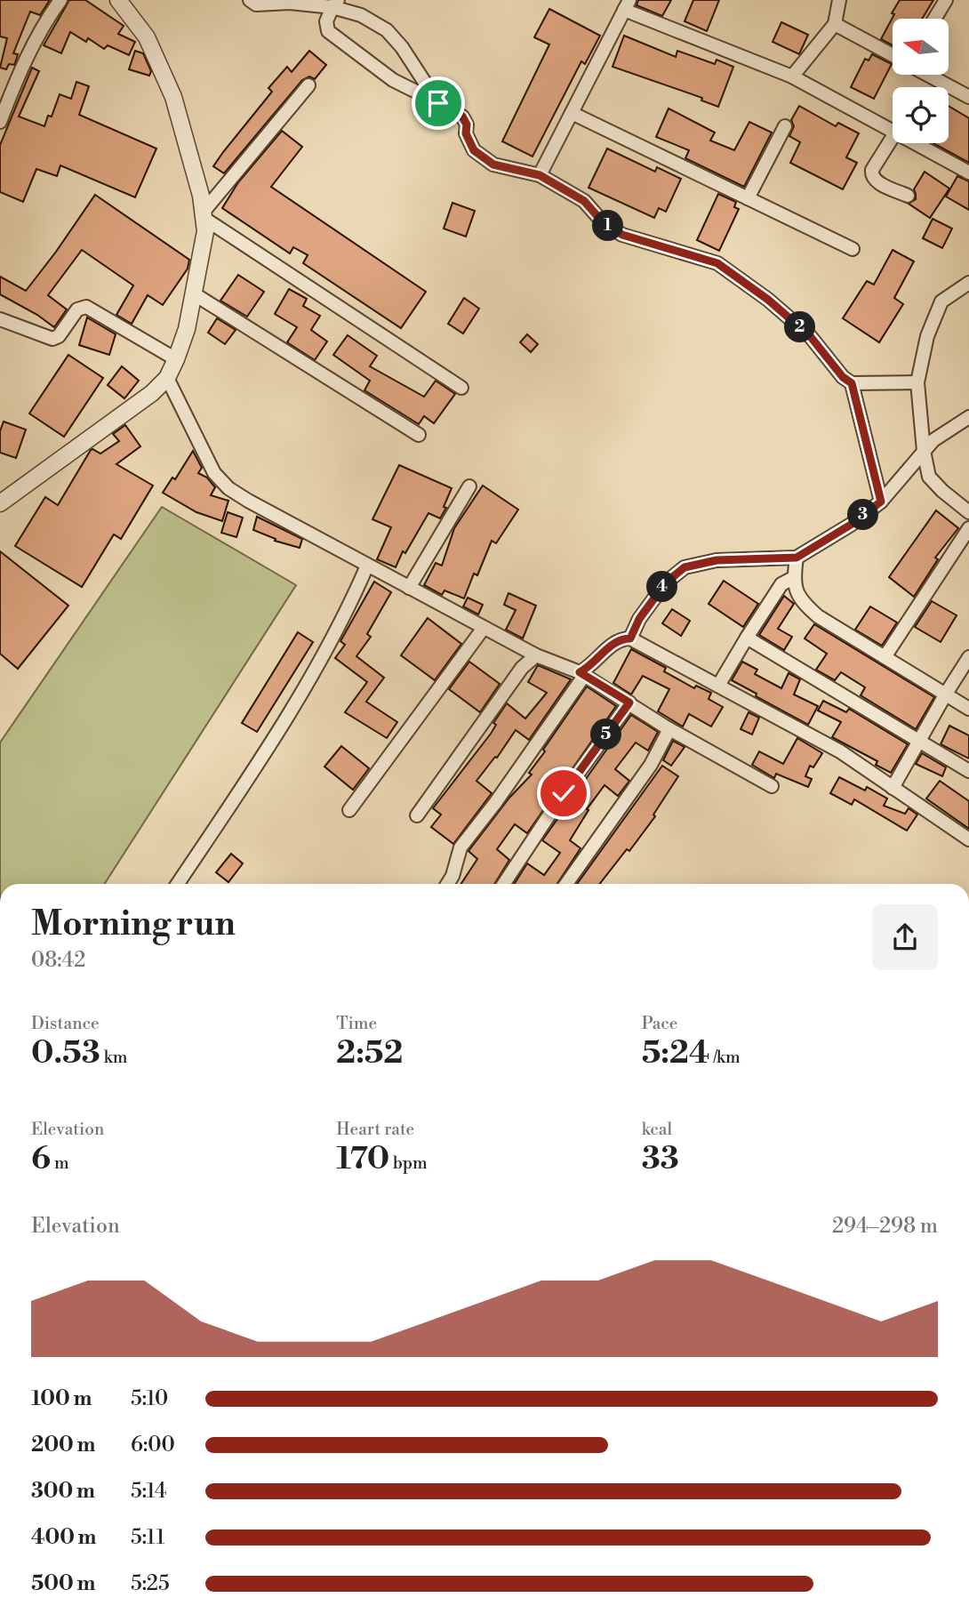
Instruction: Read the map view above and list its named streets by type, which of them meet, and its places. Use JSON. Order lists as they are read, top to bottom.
{
  "north": "left",
  "page": {
    "pins": [
      "1",
      "2",
      "3",
      "4",
      "5"
    ],
    "heading": ["Morning run", "08:42"],
    "stats": [
      ["Distance", "0.53 km"],
      ["Time", "2:52"],
      ["Pace", "5:24 /km"],
      ["Elevation", "6 m"],
      ["Heart rate", "170 bpm"],
      ["kcal", "33"]
    ],
    "chart": ["Elevation", "294–298 m"],
    "list": [
      {
        "name": "100 m",
        "note": "5:10"
      },
      {
        "name": "200 m",
        "note": "6:00"
      },
      {
        "name": "300 m",
        "note": "5:14"
      },
      {
        "name": "400 m",
        "note": "5:11"
      },
      {
        "name": "500 m",
        "note": "5:25"
      }
    ]
  }
}
